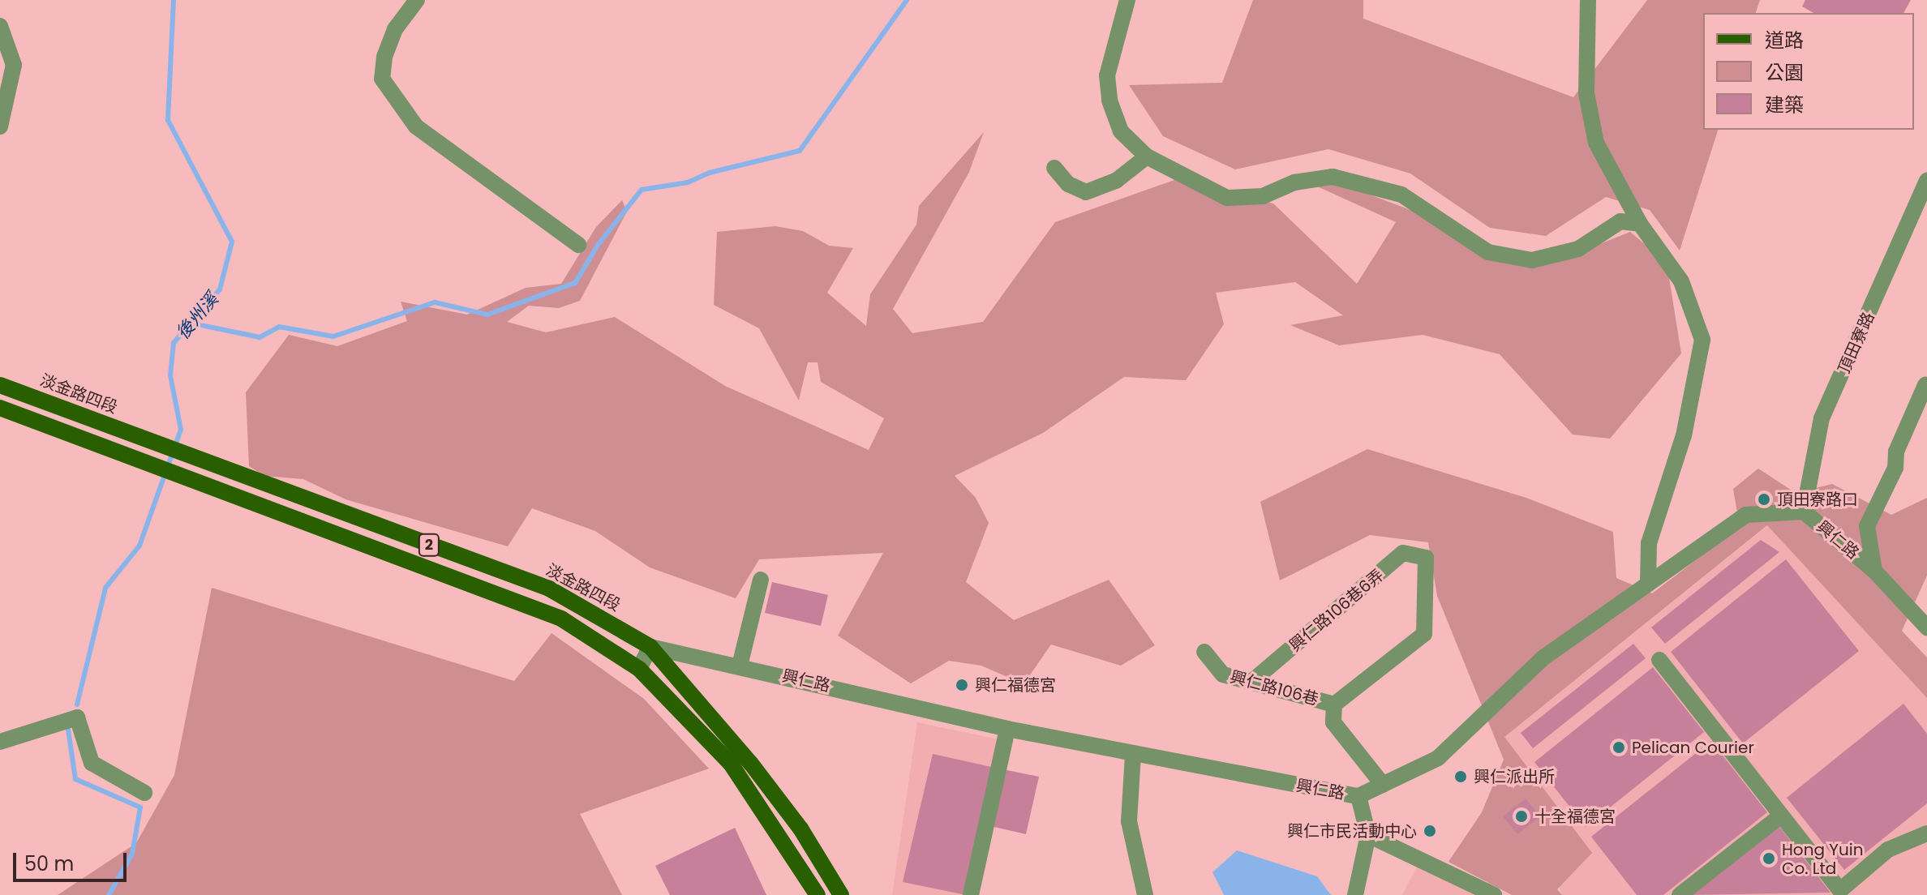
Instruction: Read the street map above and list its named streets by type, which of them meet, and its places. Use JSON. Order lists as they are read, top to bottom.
{
  "streets": {
    "main road": ["淡金路四段", "2"],
    "street": [
      "頂田寮路",
      "興仁路",
      "興仁路106巷6弄",
      "興仁路106巷"
    ]
  },
  "crossings": [
    ["頂田寮路", "興仁路"],
    ["淡金路四段", "興仁路"],
    ["興仁路", "興仁路106巷"],
    ["興仁路106巷6弄", "興仁路106巷"]
  ],
  "water": ["後州溪"],
  "places": [
    "頂田寮路口",
    "興仁福德宮",
    "Pelican Courier",
    "興仁派出所",
    "十全福德宮",
    "興仁市民活動中心",
    "Hong Yuin Co. Ltd"
  ],
  "legend": ["道路", "公園", "建築"],
  "scale_bar": "50 m"
}
